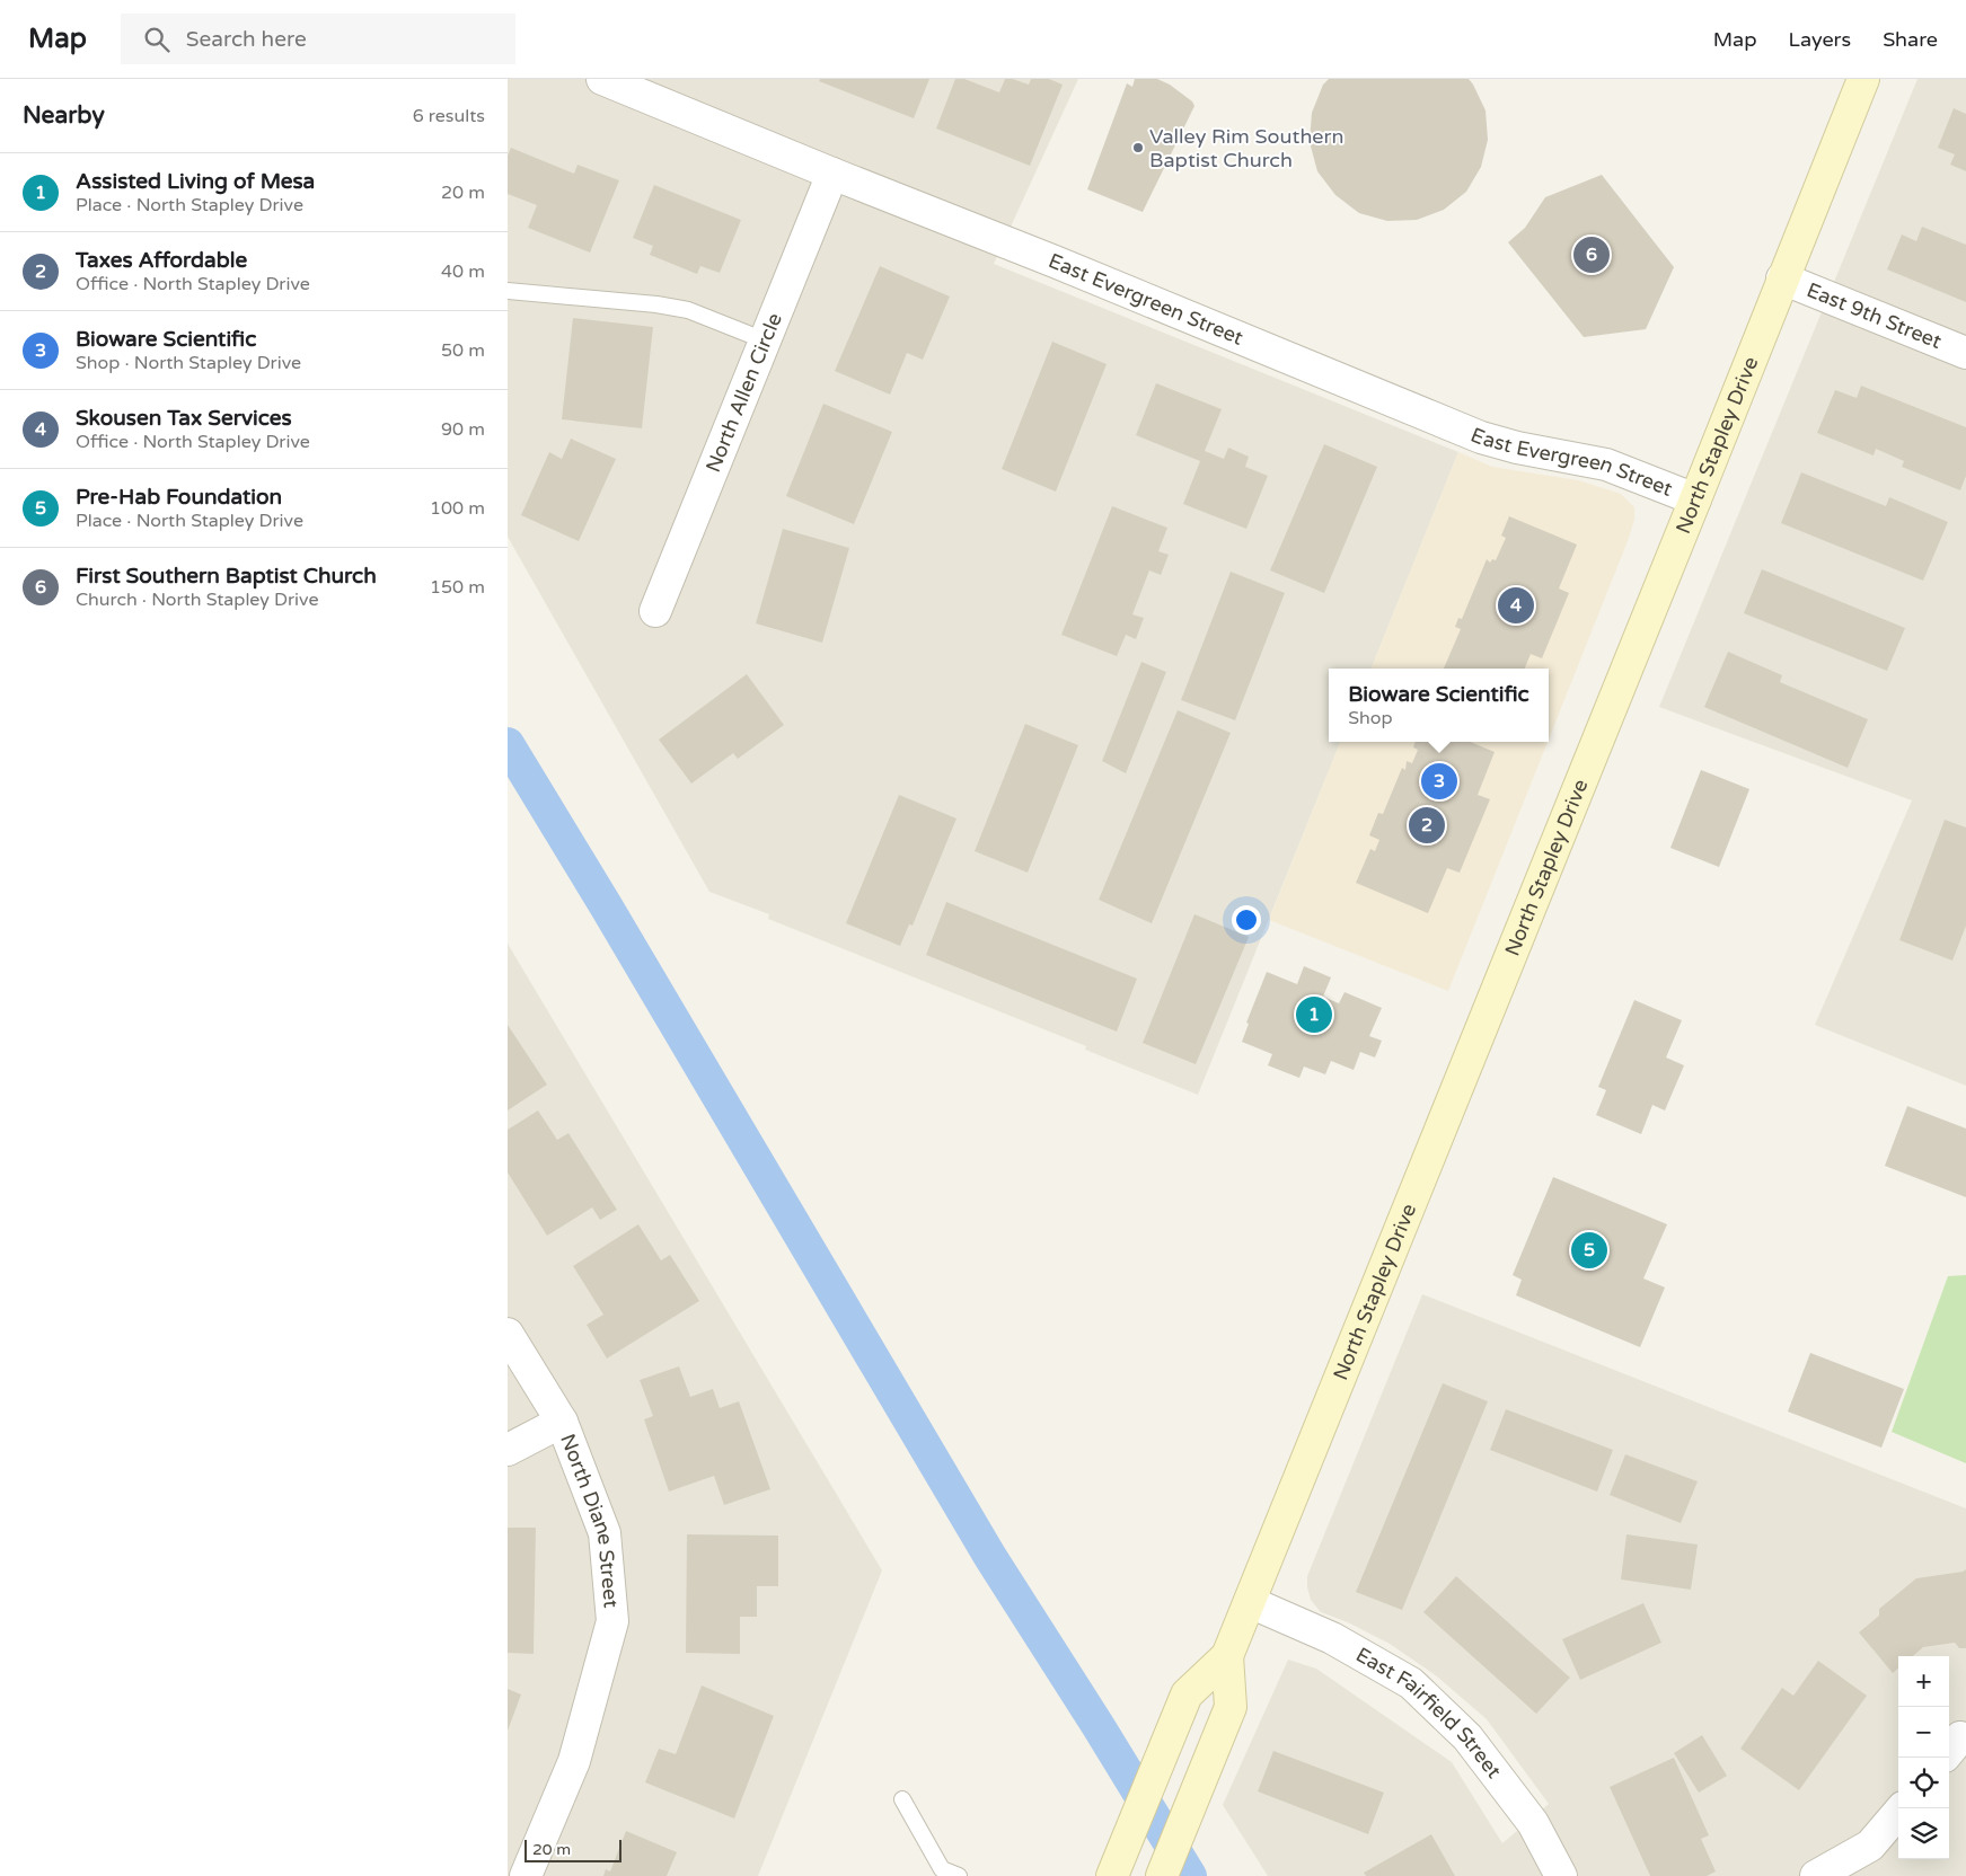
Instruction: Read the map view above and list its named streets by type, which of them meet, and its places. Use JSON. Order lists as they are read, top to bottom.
{
  "streets": {
    "main road": ["North Stapley Drive"],
    "street": [
      "East Evergreen Street",
      "East 9th Street",
      "North Allen Circle",
      "North Diane Street",
      "East Fairfield Street"
    ]
  },
  "crossings": [
    ["East Evergreen Street", "North Allen Circle"],
    ["East Evergreen Street", "North Stapley Drive"],
    ["East 9th Street", "North Stapley Drive"],
    ["North Stapley Drive", "East Fairfield Street"]
  ],
  "places": ["Valley Rim Southern Baptist Church"],
  "scale_bar": "20 m",
  "page": {
    "header": "Map",
    "search": "Search here",
    "nav": ["Map", "Layers", "Share"],
    "heading": ["Nearby", "6 results"],
    "list": [
      {
        "mark": "1",
        "name": "Assisted Living of Mesa",
        "note": "Place · North Stapley Drive",
        "value": "20 m"
      },
      {
        "mark": "2",
        "name": "Taxes Affordable",
        "note": "Office · North Stapley Drive",
        "value": "40 m"
      },
      {
        "mark": "3",
        "name": "Bioware Scientific",
        "note": "Shop · North Stapley Drive",
        "value": "50 m"
      },
      {
        "mark": "4",
        "name": "Skousen Tax Services",
        "note": "Office · North Stapley Drive",
        "value": "90 m"
      },
      {
        "mark": "5",
        "name": "Pre-Hab Foundation",
        "note": "Place · North Stapley Drive",
        "value": "100 m"
      },
      {
        "mark": "6",
        "name": "First Southern Baptist Church",
        "note": "Church · North Stapley Drive",
        "value": "150 m"
      }
    ],
    "pins": [
      "6",
      "4",
      "3",
      "2",
      "1",
      "5"
    ],
    "popup": ["Bioware Scientific", "Shop"],
    "map_buttons": ["+", "−"],
    "scale": "20 m"
  }
}
